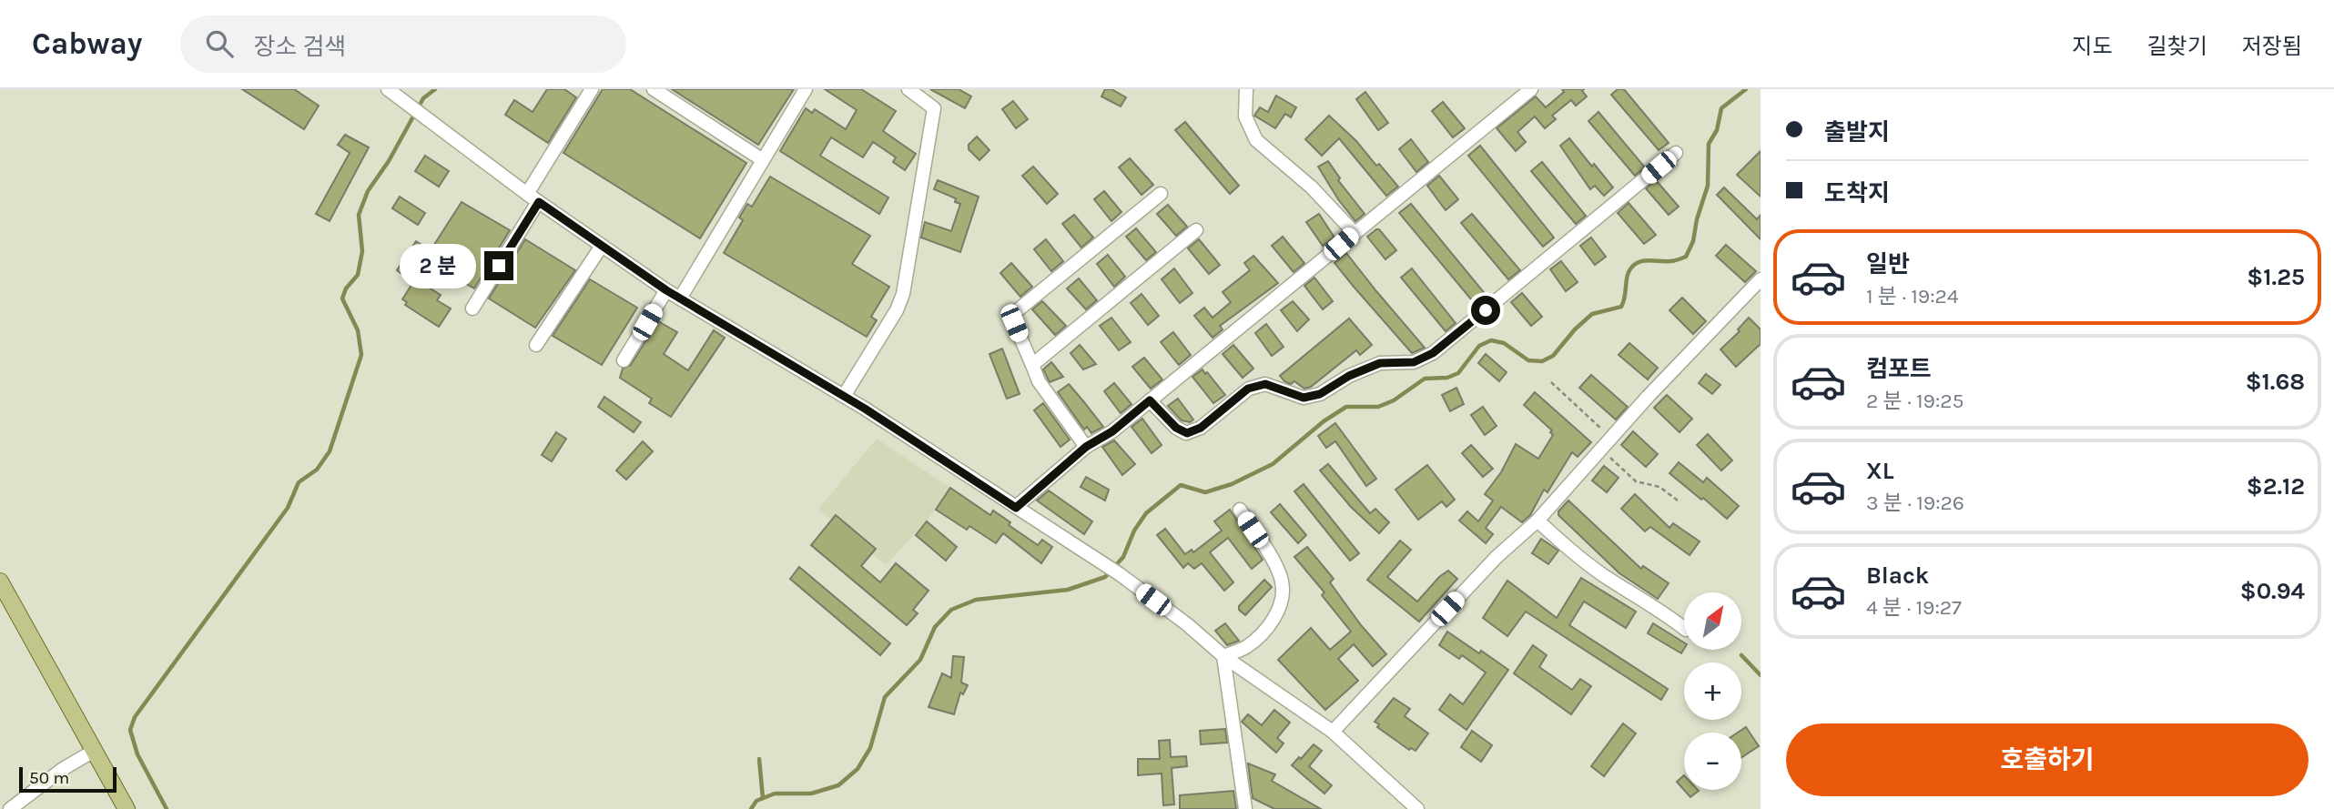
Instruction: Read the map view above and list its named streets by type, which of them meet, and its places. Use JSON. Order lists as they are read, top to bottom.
{
  "scale_bar": "50 m",
  "north": "top right",
  "page": {
    "header": "Cabway",
    "search": "장소 검색",
    "nav": ["지도", "길찾기", "저장됨"],
    "banner": ["출발지", "도착지"],
    "list": [
      {
        "name": "일반",
        "note": "1 분 · 19:24",
        "value": "$1.25"
      },
      {
        "name": "컴포트",
        "note": "2 분 · 19:25",
        "value": "$1.68"
      },
      {
        "name": "XL",
        "note": "3 분 · 19:26",
        "value": "$2.12"
      },
      {
        "name": "Black",
        "note": "4 분 · 19:27",
        "value": "$0.94"
      }
    ],
    "bubble": "2 분",
    "map_buttons": ["+", "−"],
    "buttons": "호출하기",
    "scale": "50 m"
  }
}
